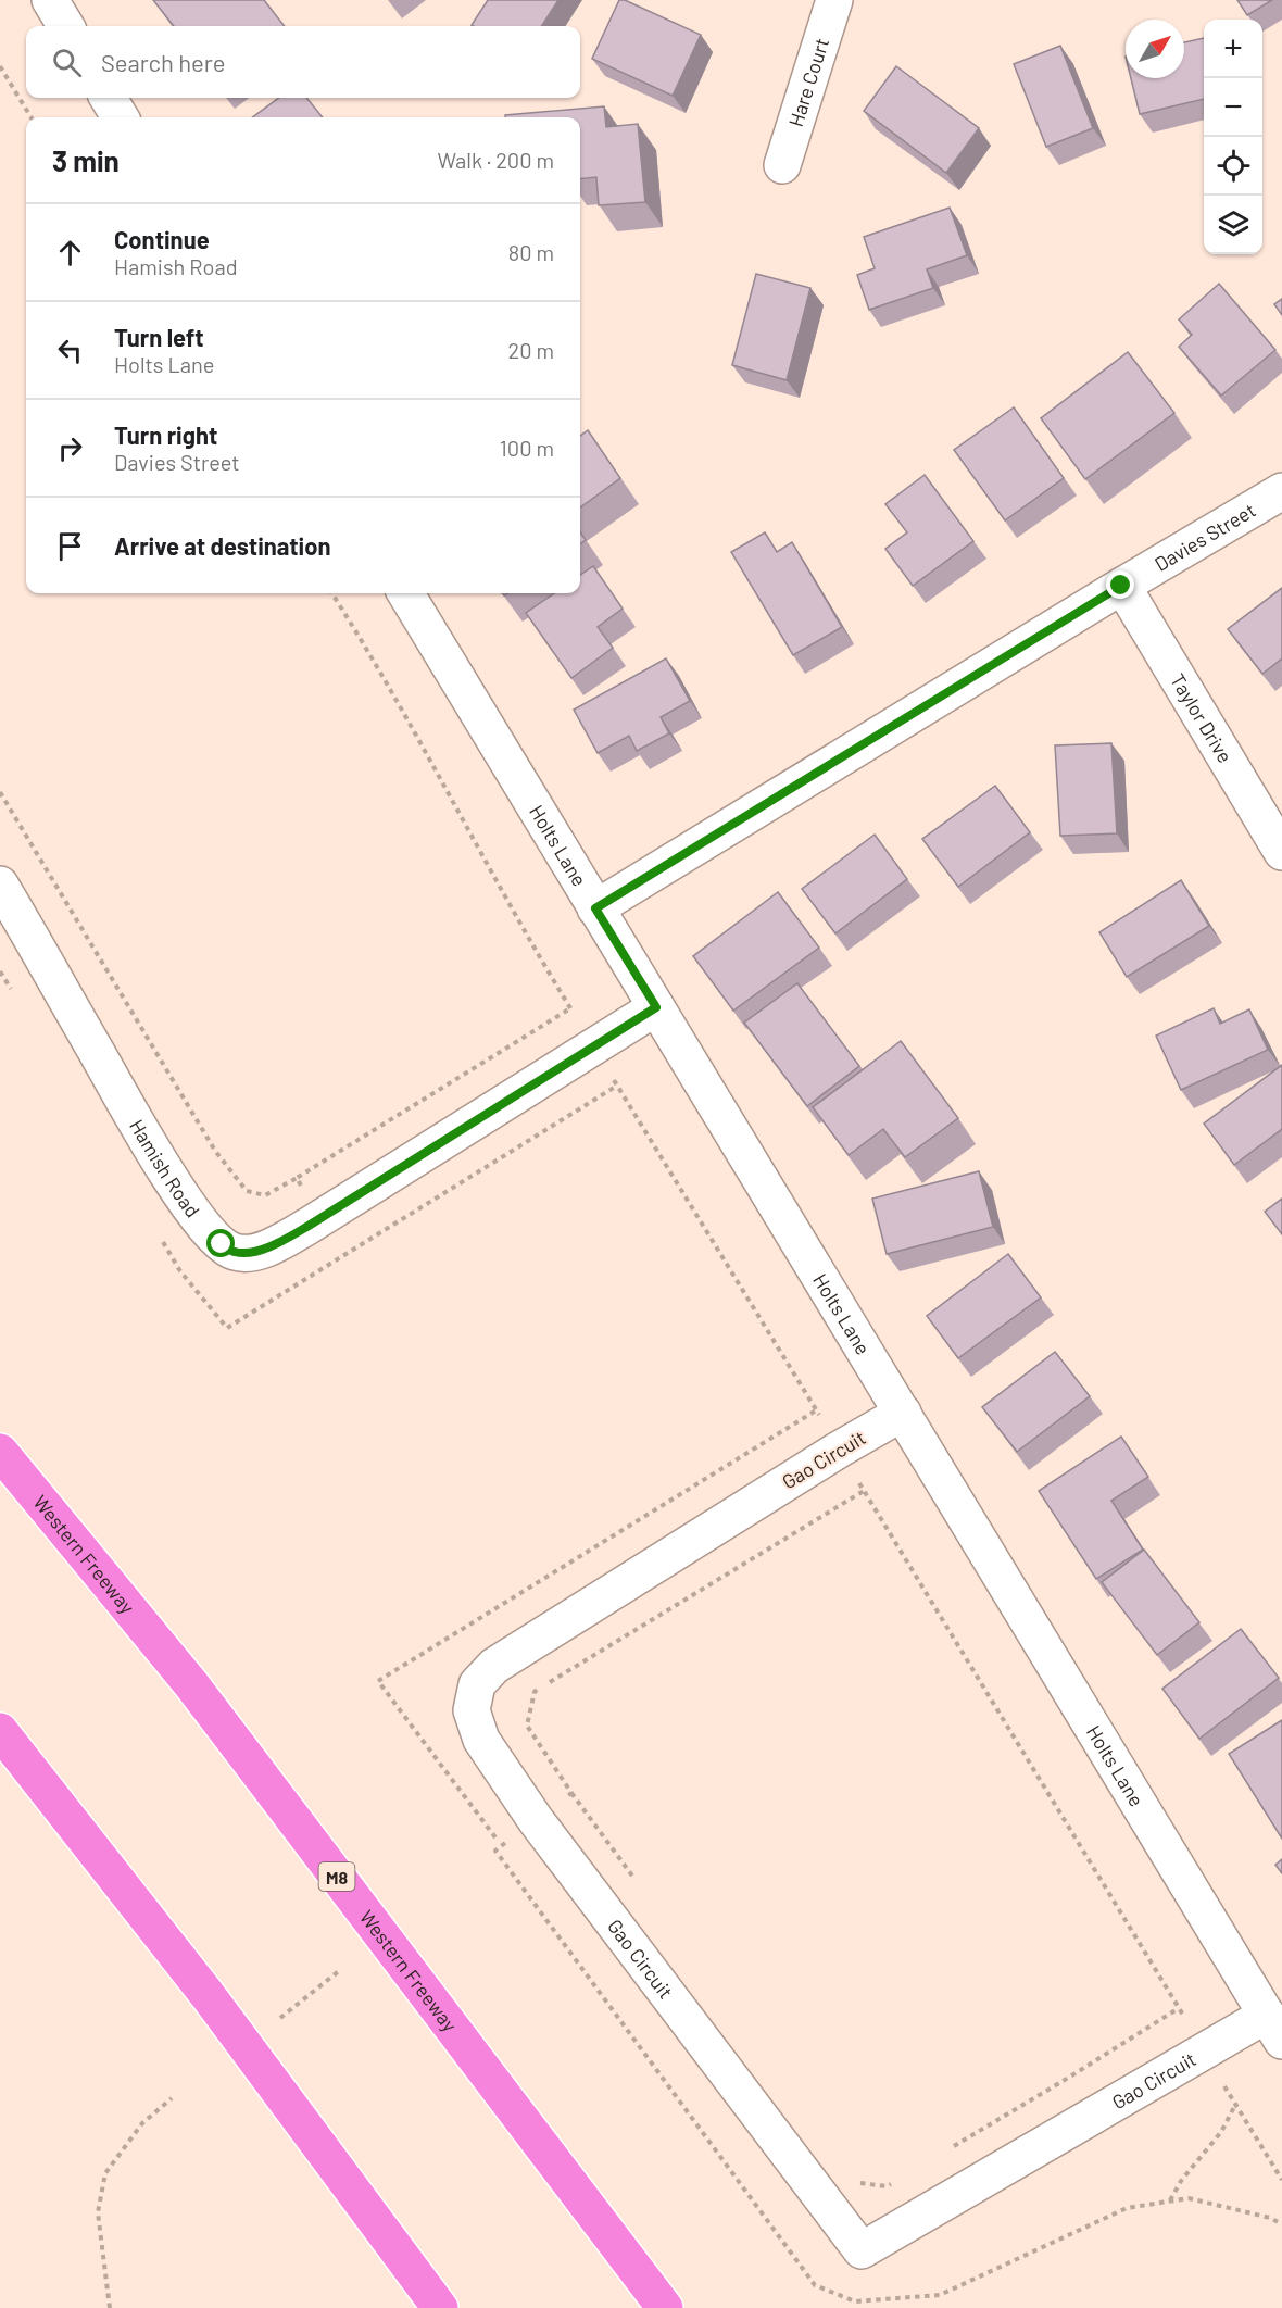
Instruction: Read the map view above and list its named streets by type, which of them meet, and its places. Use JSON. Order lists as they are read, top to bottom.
{
  "streets": {
    "highway": ["Western Freeway", "M8"],
    "street": [
      "Hare Court",
      "Davies Street",
      "Taylor Drive",
      "Holts Lane",
      "Hamish Road",
      "Gao Circuit"
    ]
  },
  "crossings": [
    ["Davies Street", "Taylor Drive"],
    ["Davies Street", "Holts Lane"],
    ["Holts Lane", "Hamish Road"],
    ["Holts Lane", "Gao Circuit"]
  ],
  "north": "top right",
  "page": {
    "map_buttons": ["+", "−"],
    "search": "Search here",
    "heading": ["3 min", "Walk · 200 m"],
    "list": [
      ["Continue", "Hamish Road", "80 m"],
      ["Turn left", "Holts Lane", "20 m"],
      ["Turn right", "Davies Street", "100 m"],
      "Arrive at destination"
    ]
  }
}
